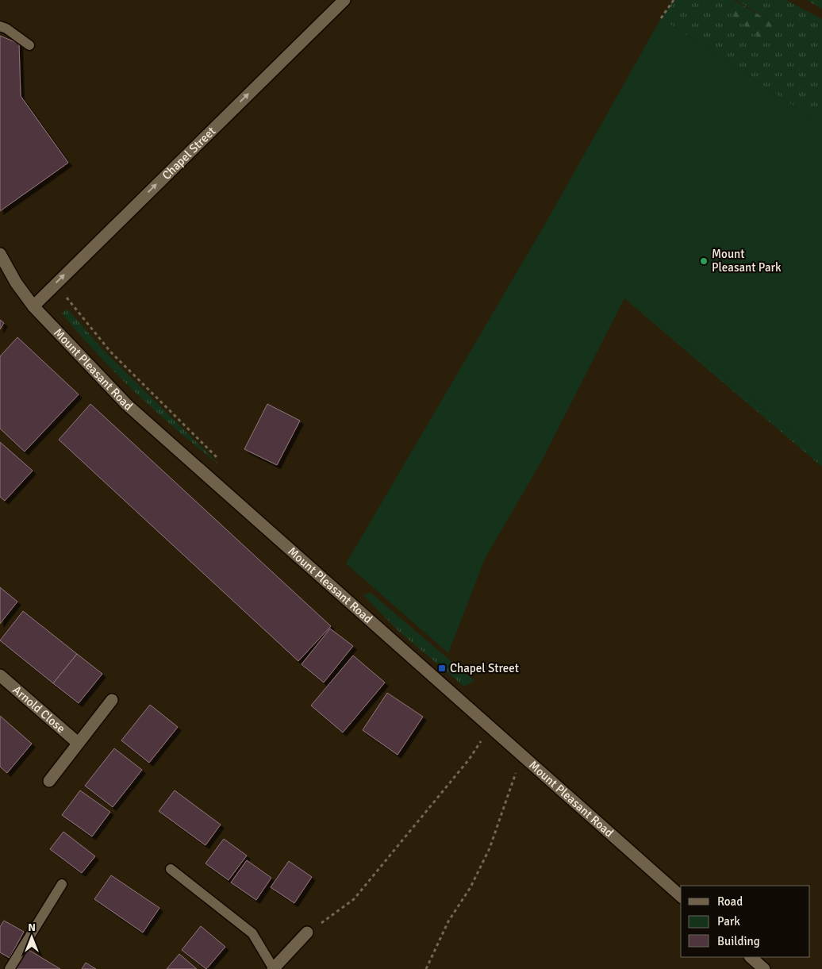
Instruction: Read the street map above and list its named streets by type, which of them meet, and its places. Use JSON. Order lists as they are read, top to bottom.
{
  "streets": {
    "street": ["Chapel Street", "Mount Pleasant Road", "Arnold Close"]
  },
  "crossings": [
    ["Chapel Street", "Mount Pleasant Road"]
  ],
  "one_way": ["Chapel Street"],
  "places": {
    "other": ["Mount Pleasant Park"],
    "transit": ["Chapel Street"]
  },
  "legend": ["Road", "Park", "Building"],
  "north": "top"
}
